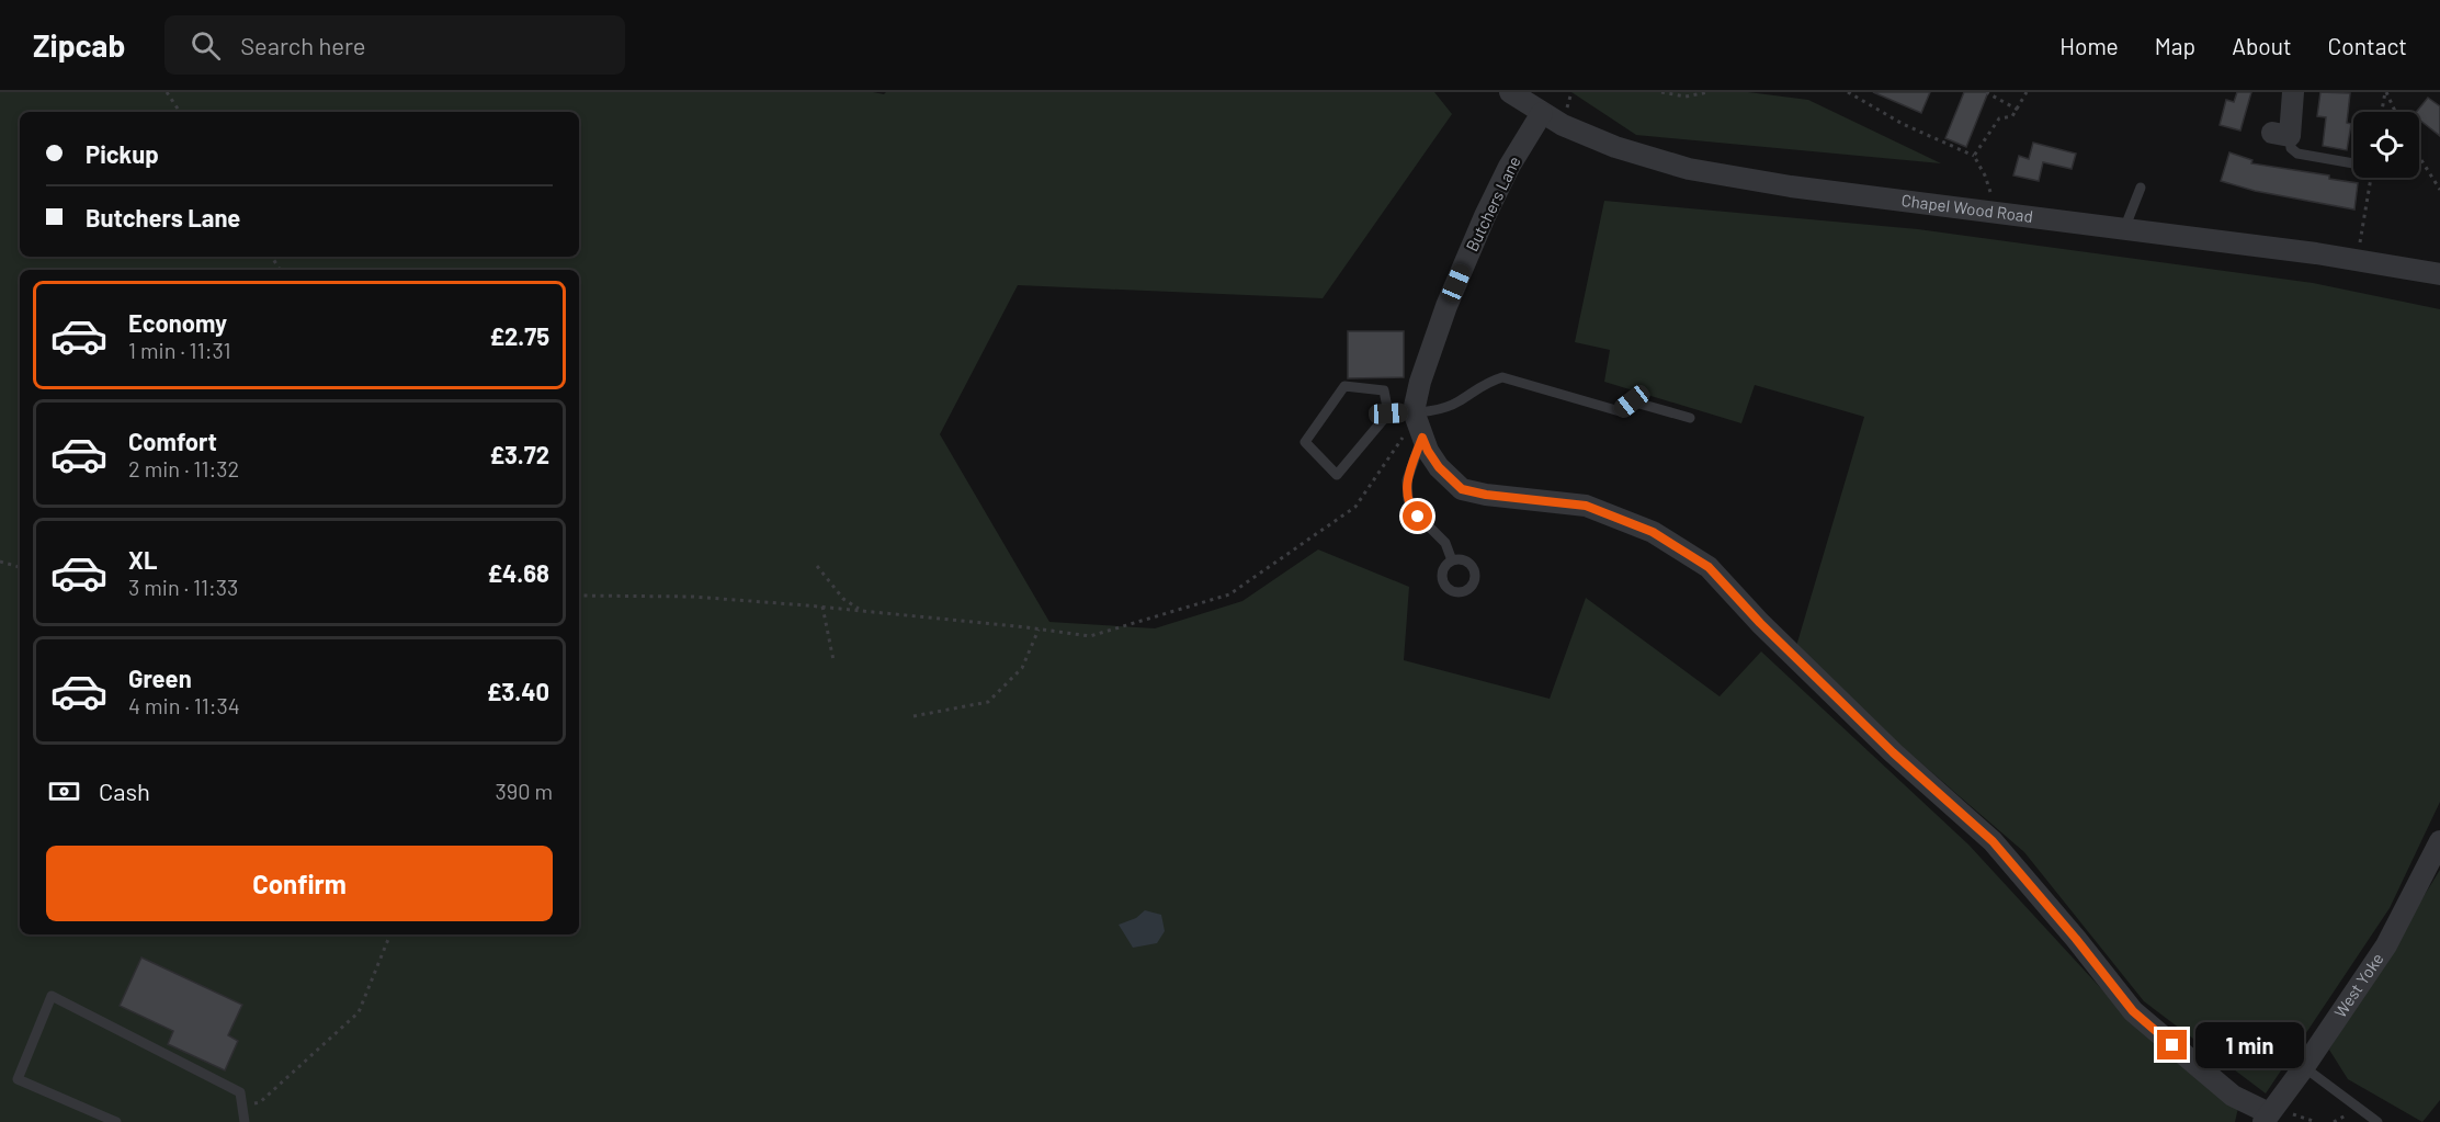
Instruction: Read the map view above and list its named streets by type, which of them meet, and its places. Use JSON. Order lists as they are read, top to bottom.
{
  "streets": {
    "street": ["Butchers Lane", "Chapel Wood Road", "West Yoke"]
  },
  "crossings": [
    ["Butchers Lane", "Chapel Wood Road"]
  ],
  "page": {
    "header": "Zipcab",
    "search": "Search here",
    "nav": [
      "Home",
      "Map",
      "About",
      "Contact"
    ],
    "banner": ["Pickup", "Butchers Lane"],
    "list": [
      {
        "name": "Economy",
        "note": "1 min · 11:31",
        "value": "£2.75"
      },
      {
        "name": "Comfort",
        "note": "2 min · 11:32",
        "value": "£3.72"
      },
      {
        "name": "XL",
        "note": "3 min · 11:33",
        "value": "£4.68"
      },
      {
        "name": "Green",
        "note": "4 min · 11:34",
        "value": "£3.40"
      }
    ],
    "pay": ["Cash", "390 m"],
    "buttons": "Confirm",
    "bubble": "1 min"
  }
}
